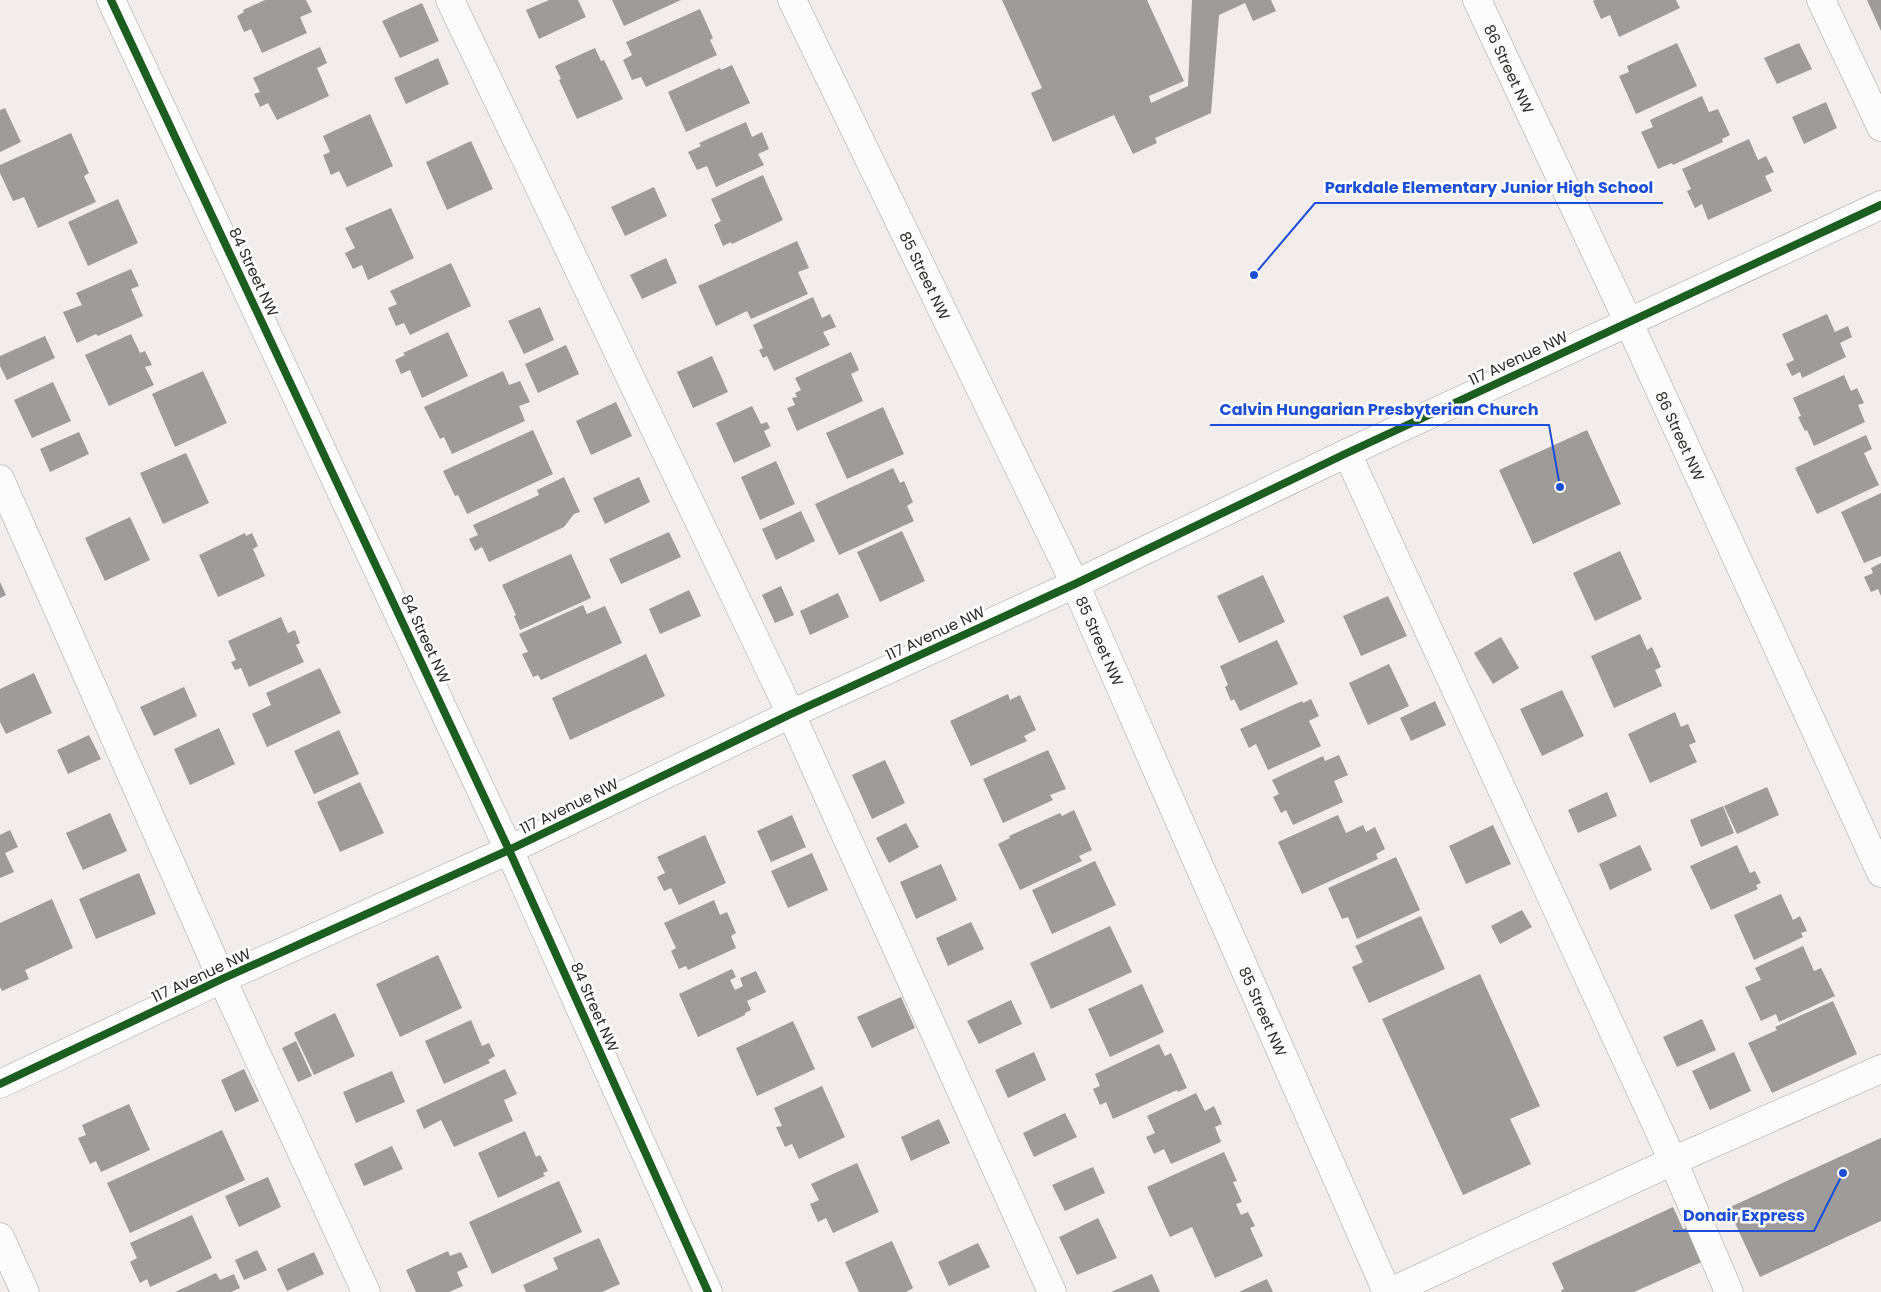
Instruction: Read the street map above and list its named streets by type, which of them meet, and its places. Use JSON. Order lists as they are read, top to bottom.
{
  "streets": {
    "street": [
      "86 Street NW",
      "84 Street NW",
      "85 Street NW",
      "117 Avenue NW"
    ]
  },
  "crossings": [
    ["86 Street NW", "117 Avenue NW"],
    ["84 Street NW", "117 Avenue NW"],
    ["85 Street NW", "117 Avenue NW"]
  ],
  "places": ["Parkdale Elementary Junior High School", "Calvin Hungarian Presbyterian Church", "Donair Express"]
}
